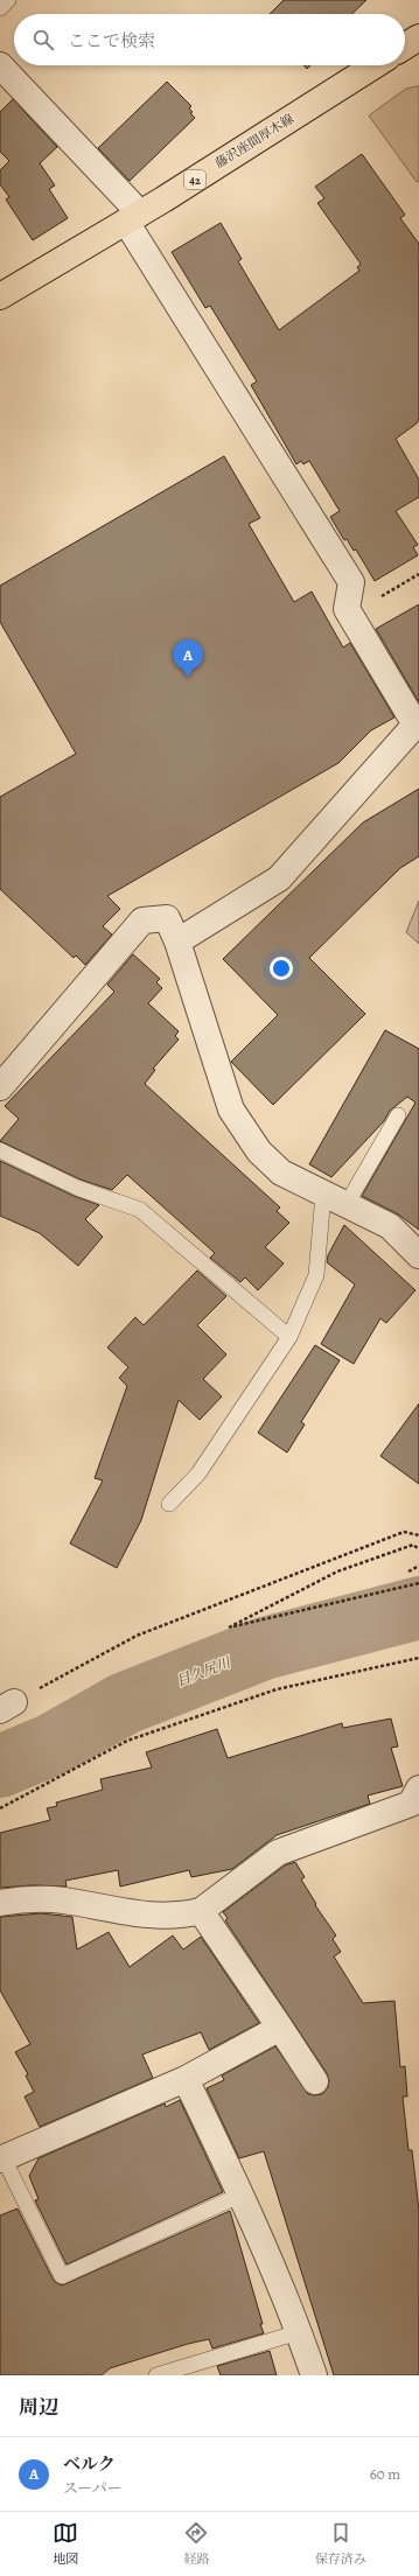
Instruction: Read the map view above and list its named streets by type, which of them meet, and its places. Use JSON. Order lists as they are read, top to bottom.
{
  "streets": {
    "main road": ["藤沢座間厚木線", "42"]
  },
  "water": ["目久尻川"],
  "page": {
    "search": "ここで検索",
    "pins": "A",
    "heading": "周辺",
    "list": [
      {
        "mark": "A",
        "name": "ベルク",
        "note": "スーパー",
        "value": "60 m"
      }
    ],
    "nav": ["地図", "経路", "保存済み"]
  }
}
